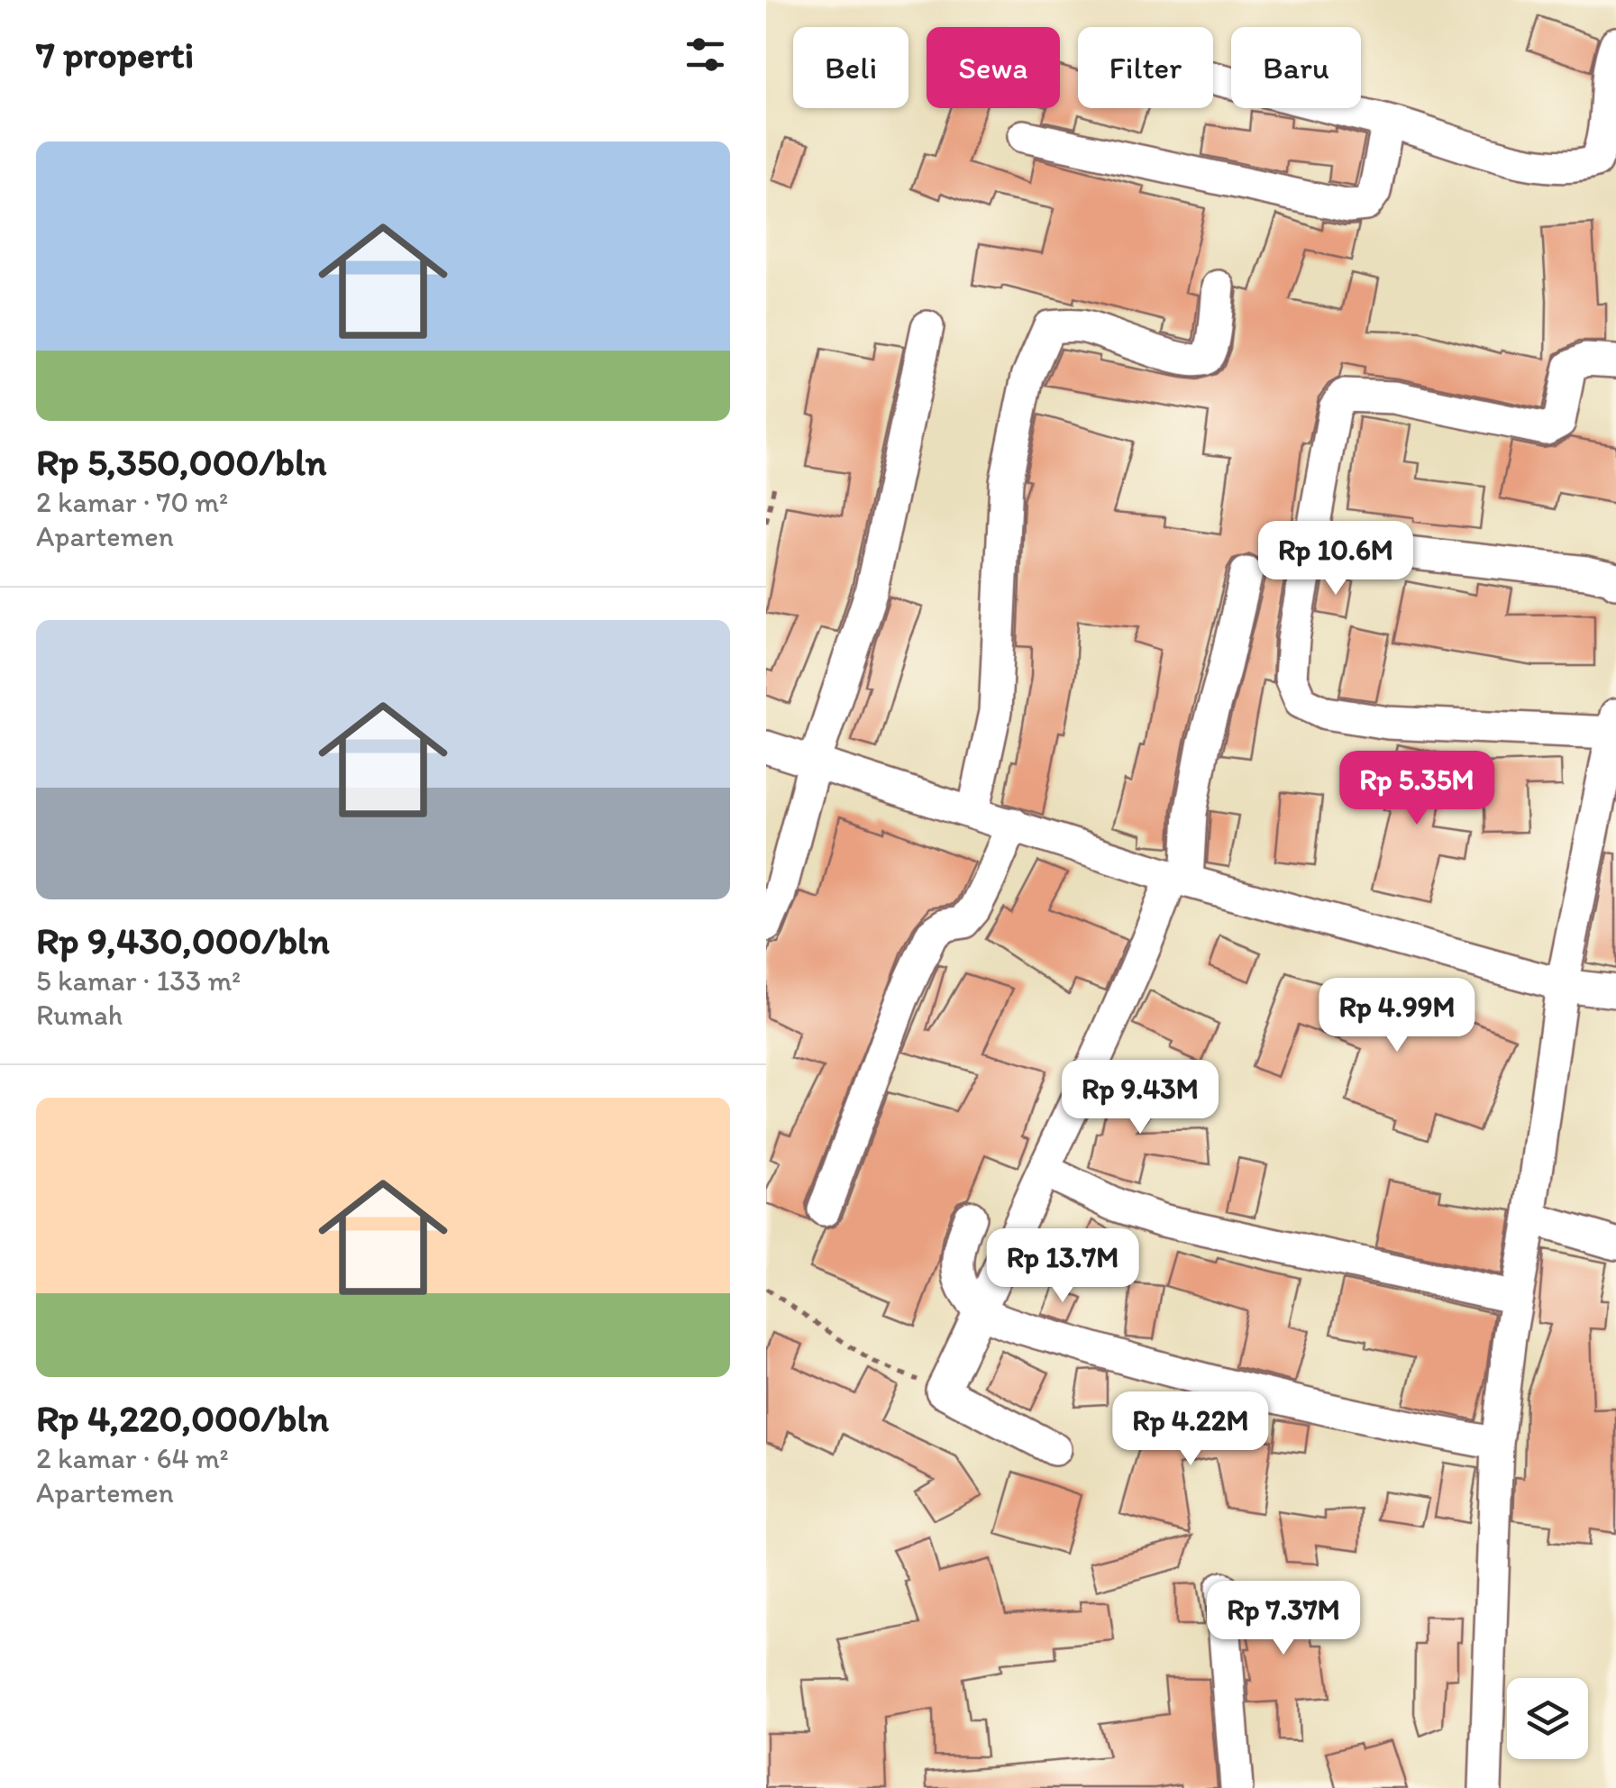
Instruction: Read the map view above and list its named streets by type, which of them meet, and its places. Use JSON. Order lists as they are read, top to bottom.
{
  "page": {
    "heading": "7 properti",
    "chip": [
      "Beli",
      "Sewa",
      "Filter",
      "Baru"
    ],
    "list": [
      {
        "name": "Rp 5,350,000/bln",
        "note": "2 kamar · 70 m² · Apartemen"
      },
      {
        "name": "Rp 9,430,000/bln",
        "note": "5 kamar · 133 m² · Rumah"
      },
      {
        "name": "Rp 4,220,000/bln",
        "note": "2 kamar · 64 m² · Apartemen"
      }
    ],
    "price": [
      "Rp 10.6M",
      "Rp 5.35M",
      "Rp 4.99M",
      "Rp 9.43M",
      "Rp 13.7M",
      "Rp 4.22M",
      "Rp 7.37M"
    ]
  }
}
